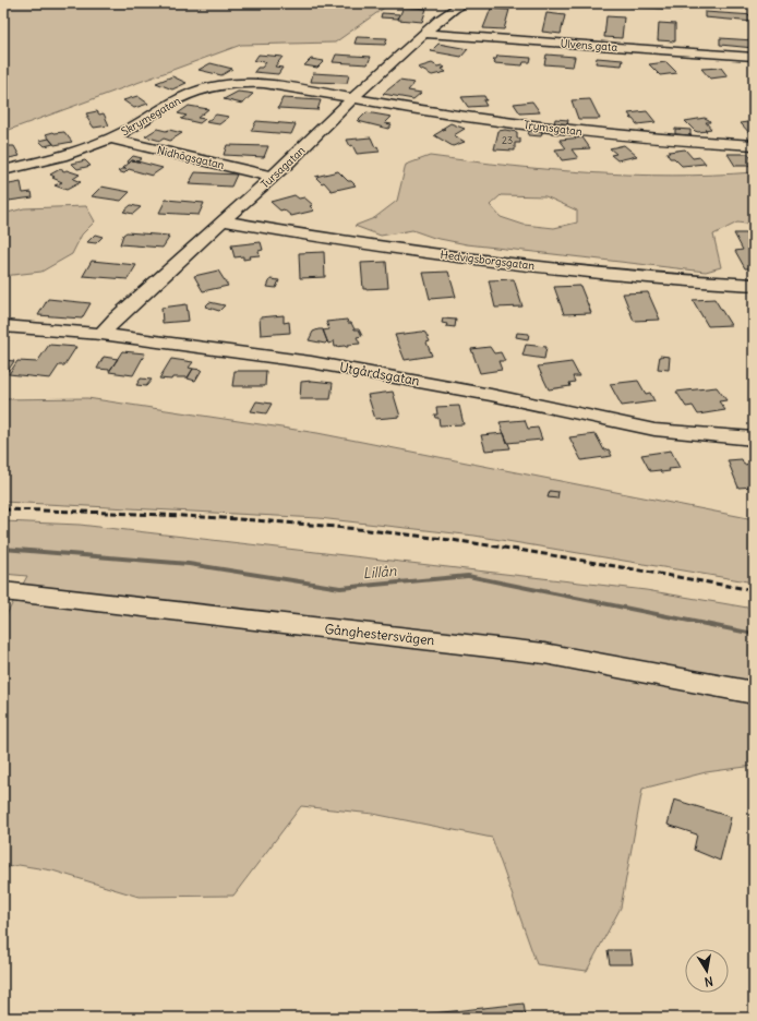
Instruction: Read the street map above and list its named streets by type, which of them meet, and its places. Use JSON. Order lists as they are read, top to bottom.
{
  "streets": {
    "street": [
      "Ulvens gata",
      "Skrymegatan",
      "Trymsgatan",
      "Nidhögsgatan",
      "Tursagatan",
      "Hedvigsborgsgatan",
      "Utgårdsgatan",
      "Gånghestersvägen"
    ]
  },
  "crossings": [
    ["Ulvens gata", "Tursagatan"],
    ["Skrymegatan", "Trymsgatan"],
    ["Skrymegatan", "Nidhögsgatan"],
    ["Skrymegatan", "Tursagatan"],
    ["Trymsgatan", "Tursagatan"],
    ["Nidhögsgatan", "Tursagatan"],
    ["Tursagatan", "Hedvigsborgsgatan"],
    ["Tursagatan", "Utgårdsgatan"]
  ],
  "water": ["Lillån"],
  "house_numbers": ["23"],
  "north": "bottom"
}
